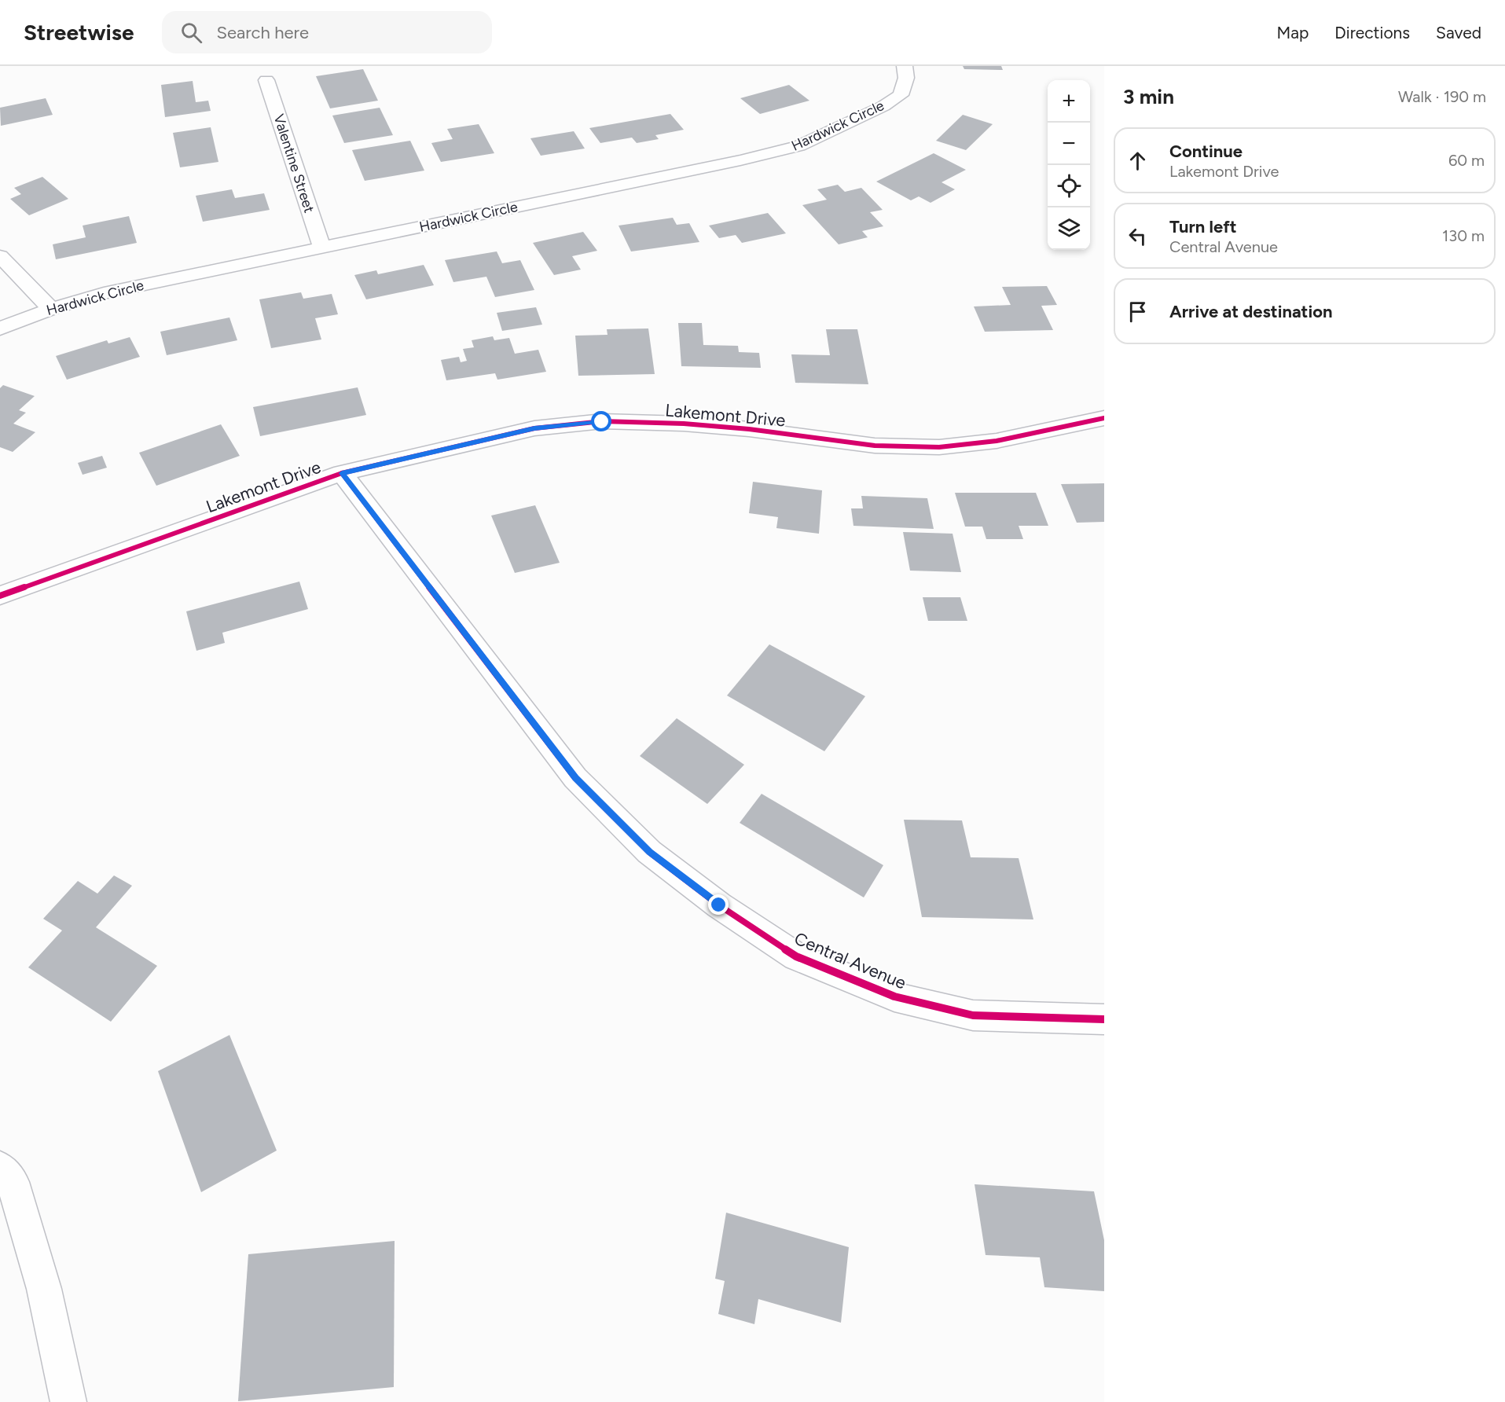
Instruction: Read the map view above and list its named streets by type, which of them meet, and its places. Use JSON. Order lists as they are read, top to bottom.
{
  "streets": {
    "street": [
      "Hardwick Circle",
      "Valentine Street",
      "Lakemont Drive",
      "Central Avenue"
    ]
  },
  "crossings": [
    ["Hardwick Circle", "Valentine Street"],
    ["Lakemont Drive", "Central Avenue"]
  ],
  "page": {
    "header": "Streetwise",
    "search": "Search here",
    "nav": ["Map", "Directions", "Saved"],
    "heading": ["3 min", "Walk · 190 m"],
    "map_buttons": ["+", "−"],
    "list": [
      ["Continue", "Lakemont Drive", "60 m"],
      ["Turn left", "Central Avenue", "130 m"],
      "Arrive at destination"
    ]
  }
}
